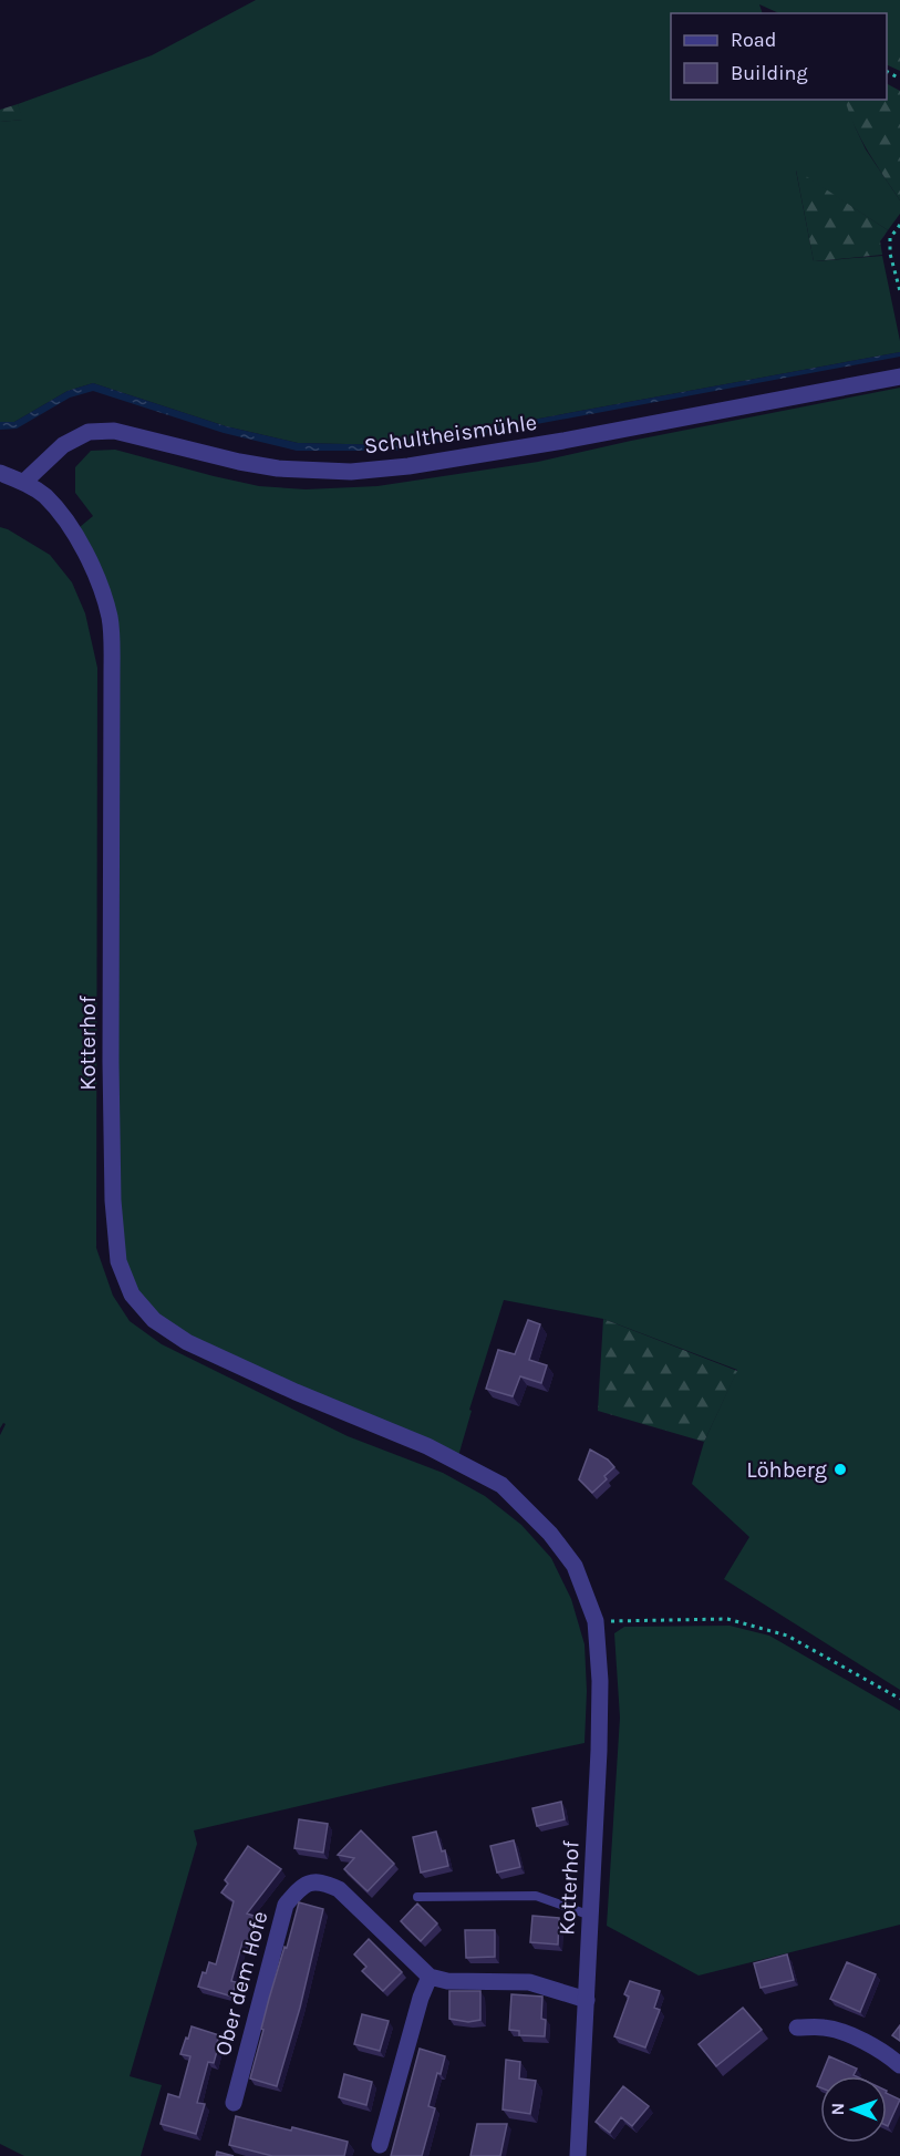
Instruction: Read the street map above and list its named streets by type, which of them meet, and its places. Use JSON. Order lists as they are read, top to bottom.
{
  "streets": {
    "street": ["Schultheismühle", "Kotterhof", "Ober dem Hofe"]
  },
  "crossings": [
    ["Schultheismühle", "Kotterhof"]
  ],
  "places": ["Löhberg"],
  "legend": ["Road", "Building"],
  "north": "left"
}
